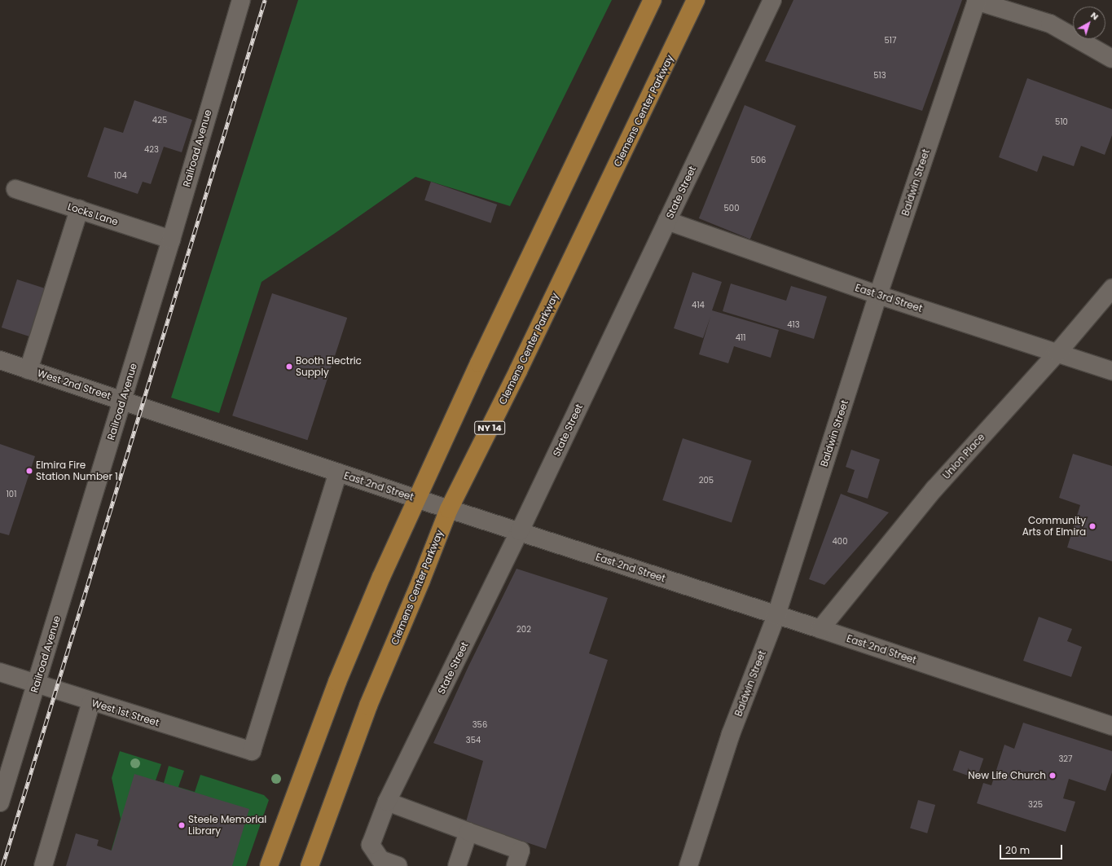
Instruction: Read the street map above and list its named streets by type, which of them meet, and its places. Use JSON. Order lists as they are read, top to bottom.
{
  "streets": {
    "main road": ["Clemens Center Parkway", "NY 14"],
    "street": [
      "Railroad Avenue",
      "Baldwin Street",
      "State Street",
      "Locks Lane",
      "East 3rd Street",
      "West 2nd Street",
      "Union Place",
      "East 2nd Street",
      "West 1st Street"
    ]
  },
  "crossings": [
    ["Clemens Center Parkway", "East 2nd Street"],
    ["Railroad Avenue", "Locks Lane"],
    ["Railroad Avenue", "West 2nd Street"],
    ["Railroad Avenue", "West 1st Street"],
    ["Baldwin Street", "East 3rd Street"],
    ["Baldwin Street", "East 2nd Street"],
    ["State Street", "East 3rd Street"],
    ["State Street", "East 2nd Street"],
    ["East 3rd Street", "Union Place"],
    ["West 2nd Street", "East 2nd Street"],
    ["Union Place", "East 2nd Street"],
    ["East 2nd Street", "West 1st Street"]
  ],
  "places": [
    "Booth Electric Supply",
    "Elmira Fire Station Number 1",
    "Community Arts of Elmira",
    "New Life Church",
    "Steele Memorial Library"
  ],
  "house_numbers": [
    "517",
    "513",
    "425",
    "510",
    "423",
    "506",
    "104",
    "500",
    "414",
    "413",
    "411",
    "205",
    "101",
    "400",
    "202",
    "356",
    "354",
    "327",
    "325"
  ],
  "scale_bar": "20 m",
  "north": "top right"
}
